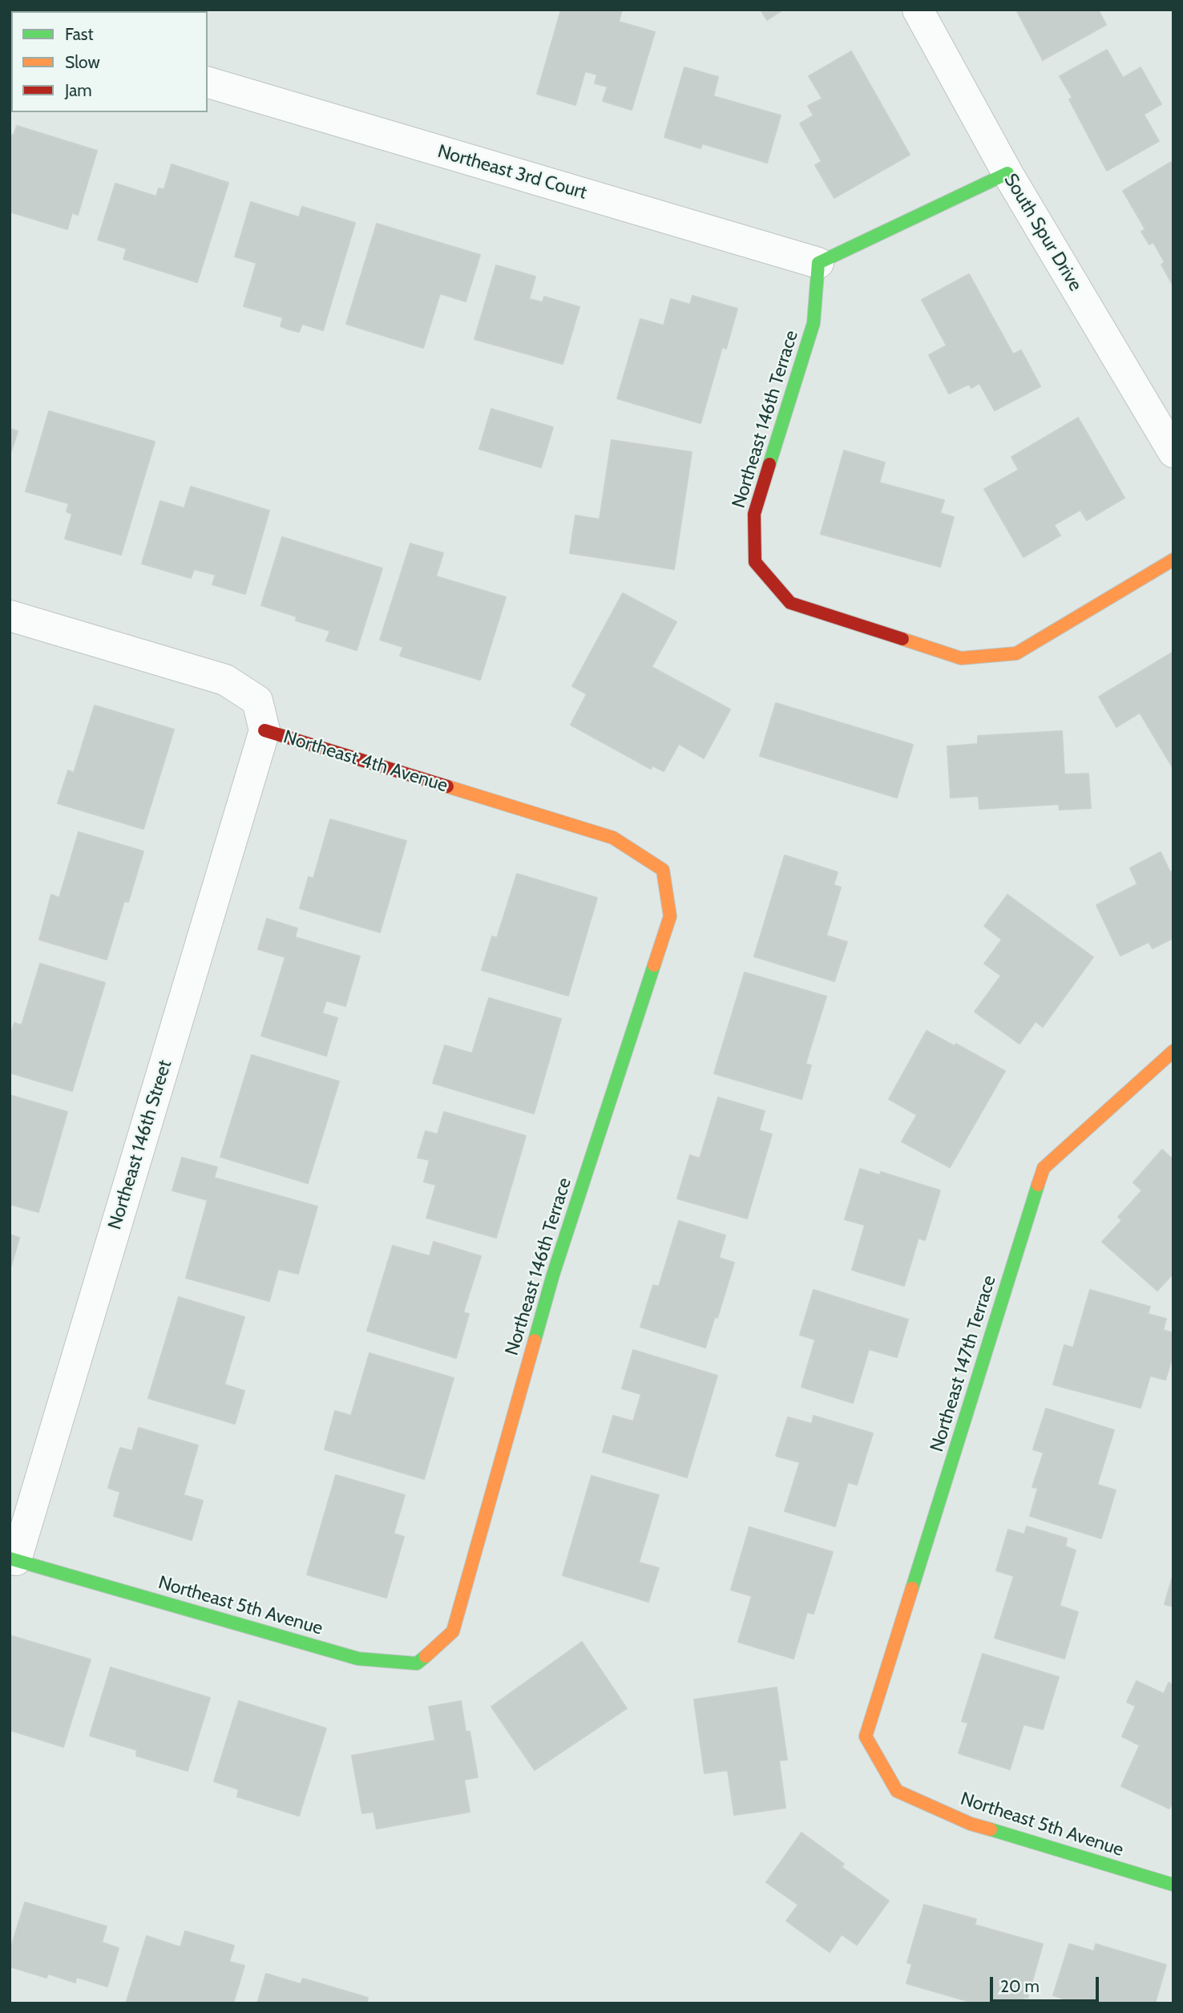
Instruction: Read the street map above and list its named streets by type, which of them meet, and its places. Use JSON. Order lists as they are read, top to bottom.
{
  "streets": {
    "street": [
      "Northeast 3rd Court",
      "South Spur Drive",
      "Northeast 146th Terrace",
      "Northeast 4th Avenue",
      "Northeast 146th Street",
      "Northeast 147th Terrace",
      "Northeast 5th Avenue"
    ]
  },
  "crossings": [
    ["Northeast 3rd Court", "Northeast 146th Terrace"],
    ["Northeast 146th Terrace", "Northeast 4th Avenue"],
    ["Northeast 146th Terrace", "Northeast 5th Avenue"],
    ["Northeast 4th Avenue", "Northeast 146th Street"],
    ["Northeast 146th Street", "Northeast 5th Avenue"],
    ["Northeast 147th Terrace", "Northeast 5th Avenue"]
  ],
  "legend": ["Fast", "Slow", "Jam"],
  "scale_bar": "20 m"
}
